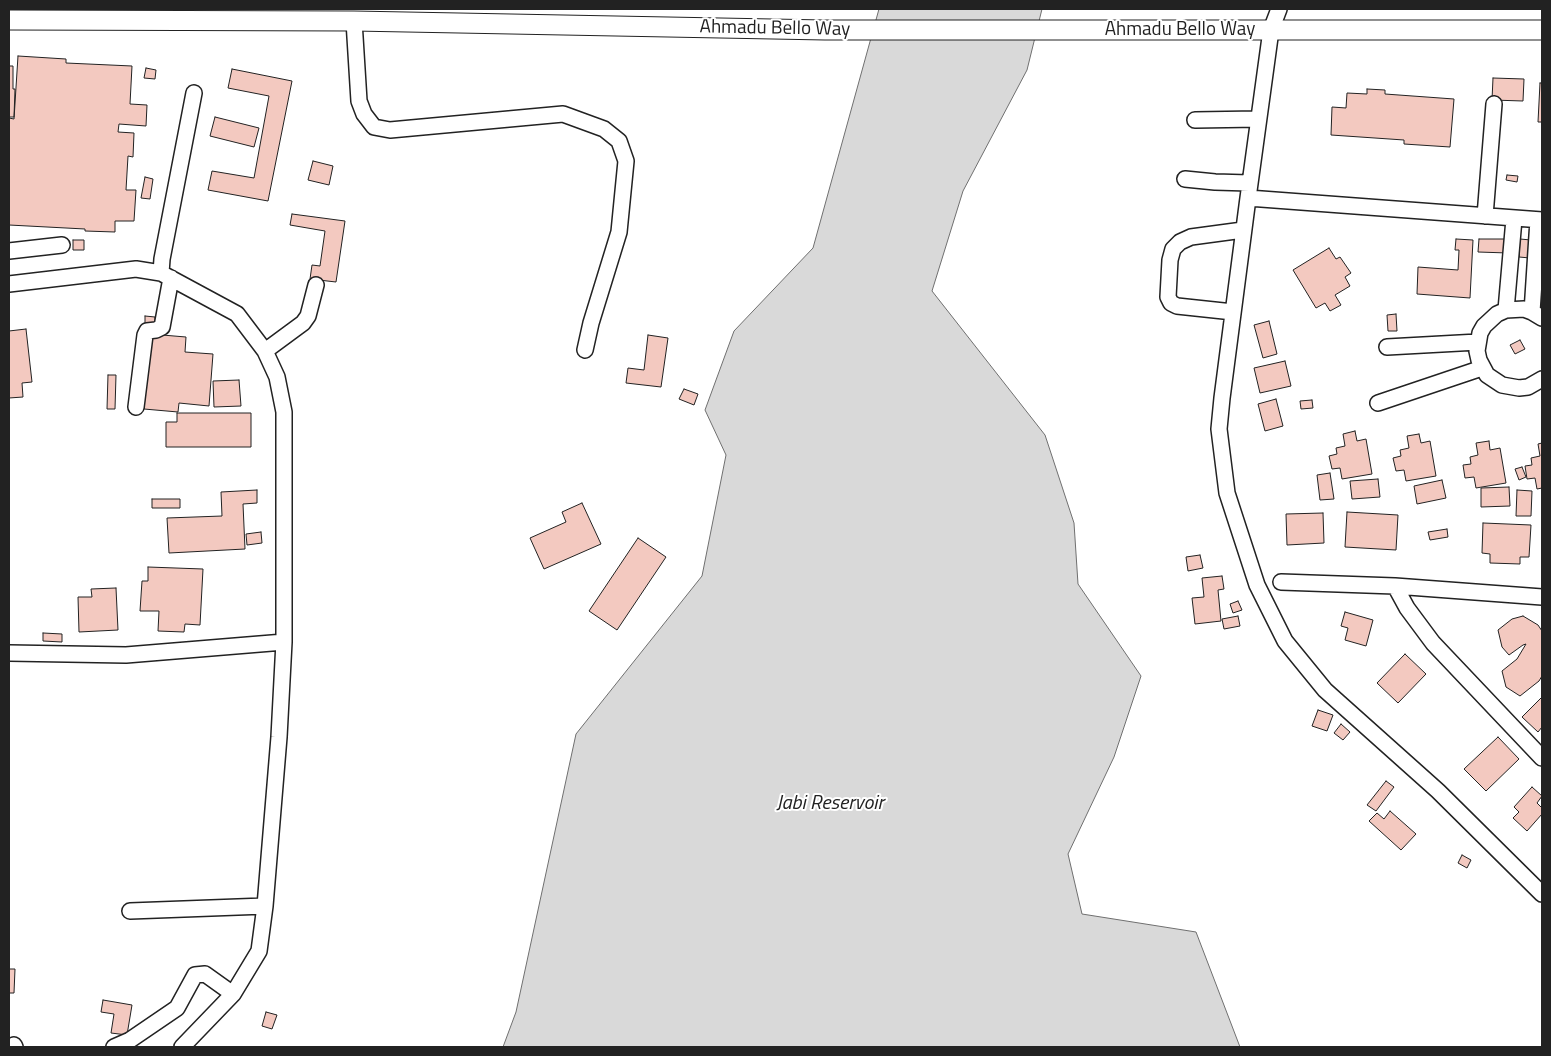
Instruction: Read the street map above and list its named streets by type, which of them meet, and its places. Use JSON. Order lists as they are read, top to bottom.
{
  "streets": {
    "main road": ["Ahmadu Bello Way"]
  },
  "water": ["Jabi Reservoir"]
}
